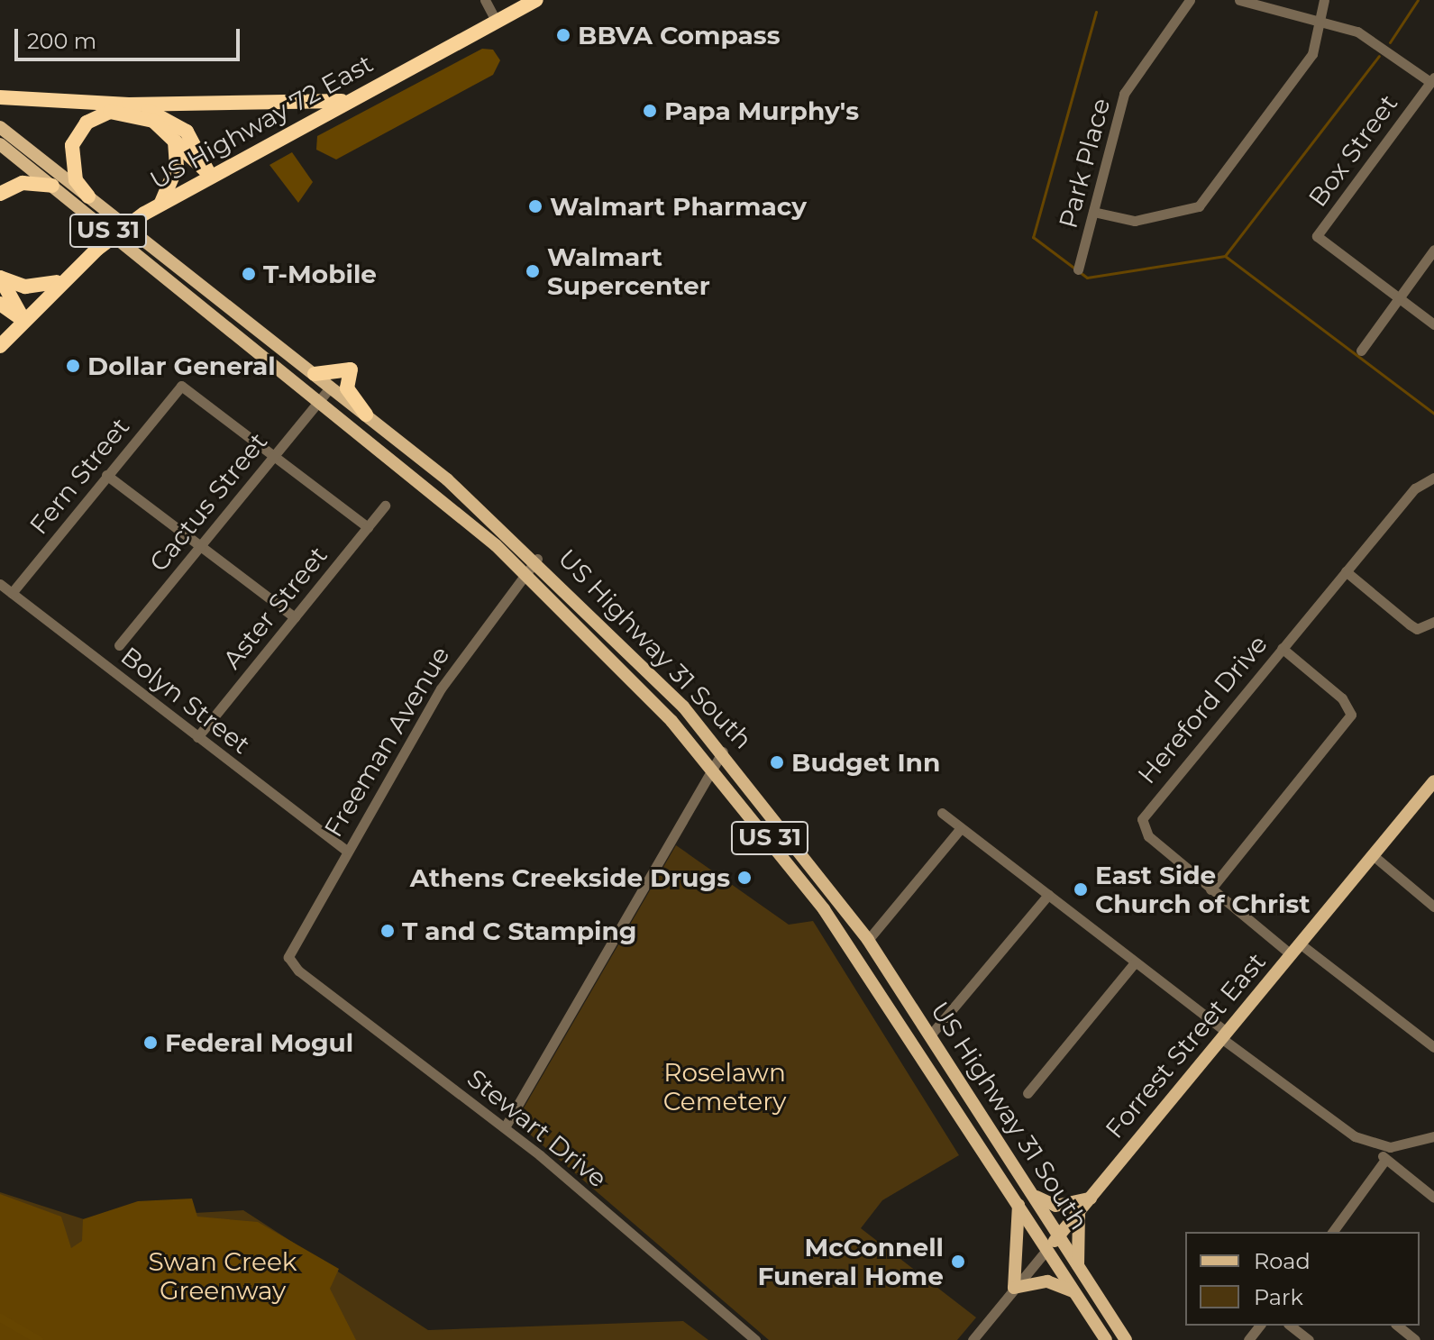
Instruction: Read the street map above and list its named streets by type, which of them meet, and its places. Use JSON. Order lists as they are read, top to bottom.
{
  "streets": {
    "highway": ["US Highway 72 East"],
    "main road": ["US 31", "US Highway 31 South", "Forrest Street East"],
    "street": [
      "Box Street",
      "Park Place",
      "Fern Street",
      "Cactus Street",
      "Aster Street",
      "Bolyn Street",
      "Hereford Drive",
      "Freeman Avenue",
      "Stewart Drive"
    ]
  },
  "crossings": [
    ["Fern Street", "Cactus Street"],
    ["Fern Street", "Bolyn Street"],
    ["Cactus Street", "US Highway 31 South"],
    ["Aster Street", "Bolyn Street"],
    ["US Highway 31 South", "Freeman Avenue"],
    ["US Highway 31 South", "Forrest Street East"],
    ["Bolyn Street", "Freeman Avenue"],
    ["Hereford Drive", "Forrest Street East"],
    ["Freeman Avenue", "Stewart Drive"]
  ],
  "parks": ["Roselawn Cemetery", "Swan Creek Greenway"],
  "places": [
    "BBVA Compass",
    "Papa Murphy's",
    "Walmart Pharmacy",
    "Walmart Supercenter",
    "T-Mobile",
    "Dollar General",
    "Budget Inn",
    "Athens Creekside Drugs",
    "East Side Church of Christ",
    "T and C Stamping",
    "Federal Mogul",
    "McConnell Funeral Home"
  ],
  "legend": ["Road", "Park"],
  "scale_bar": "200 m"
}
